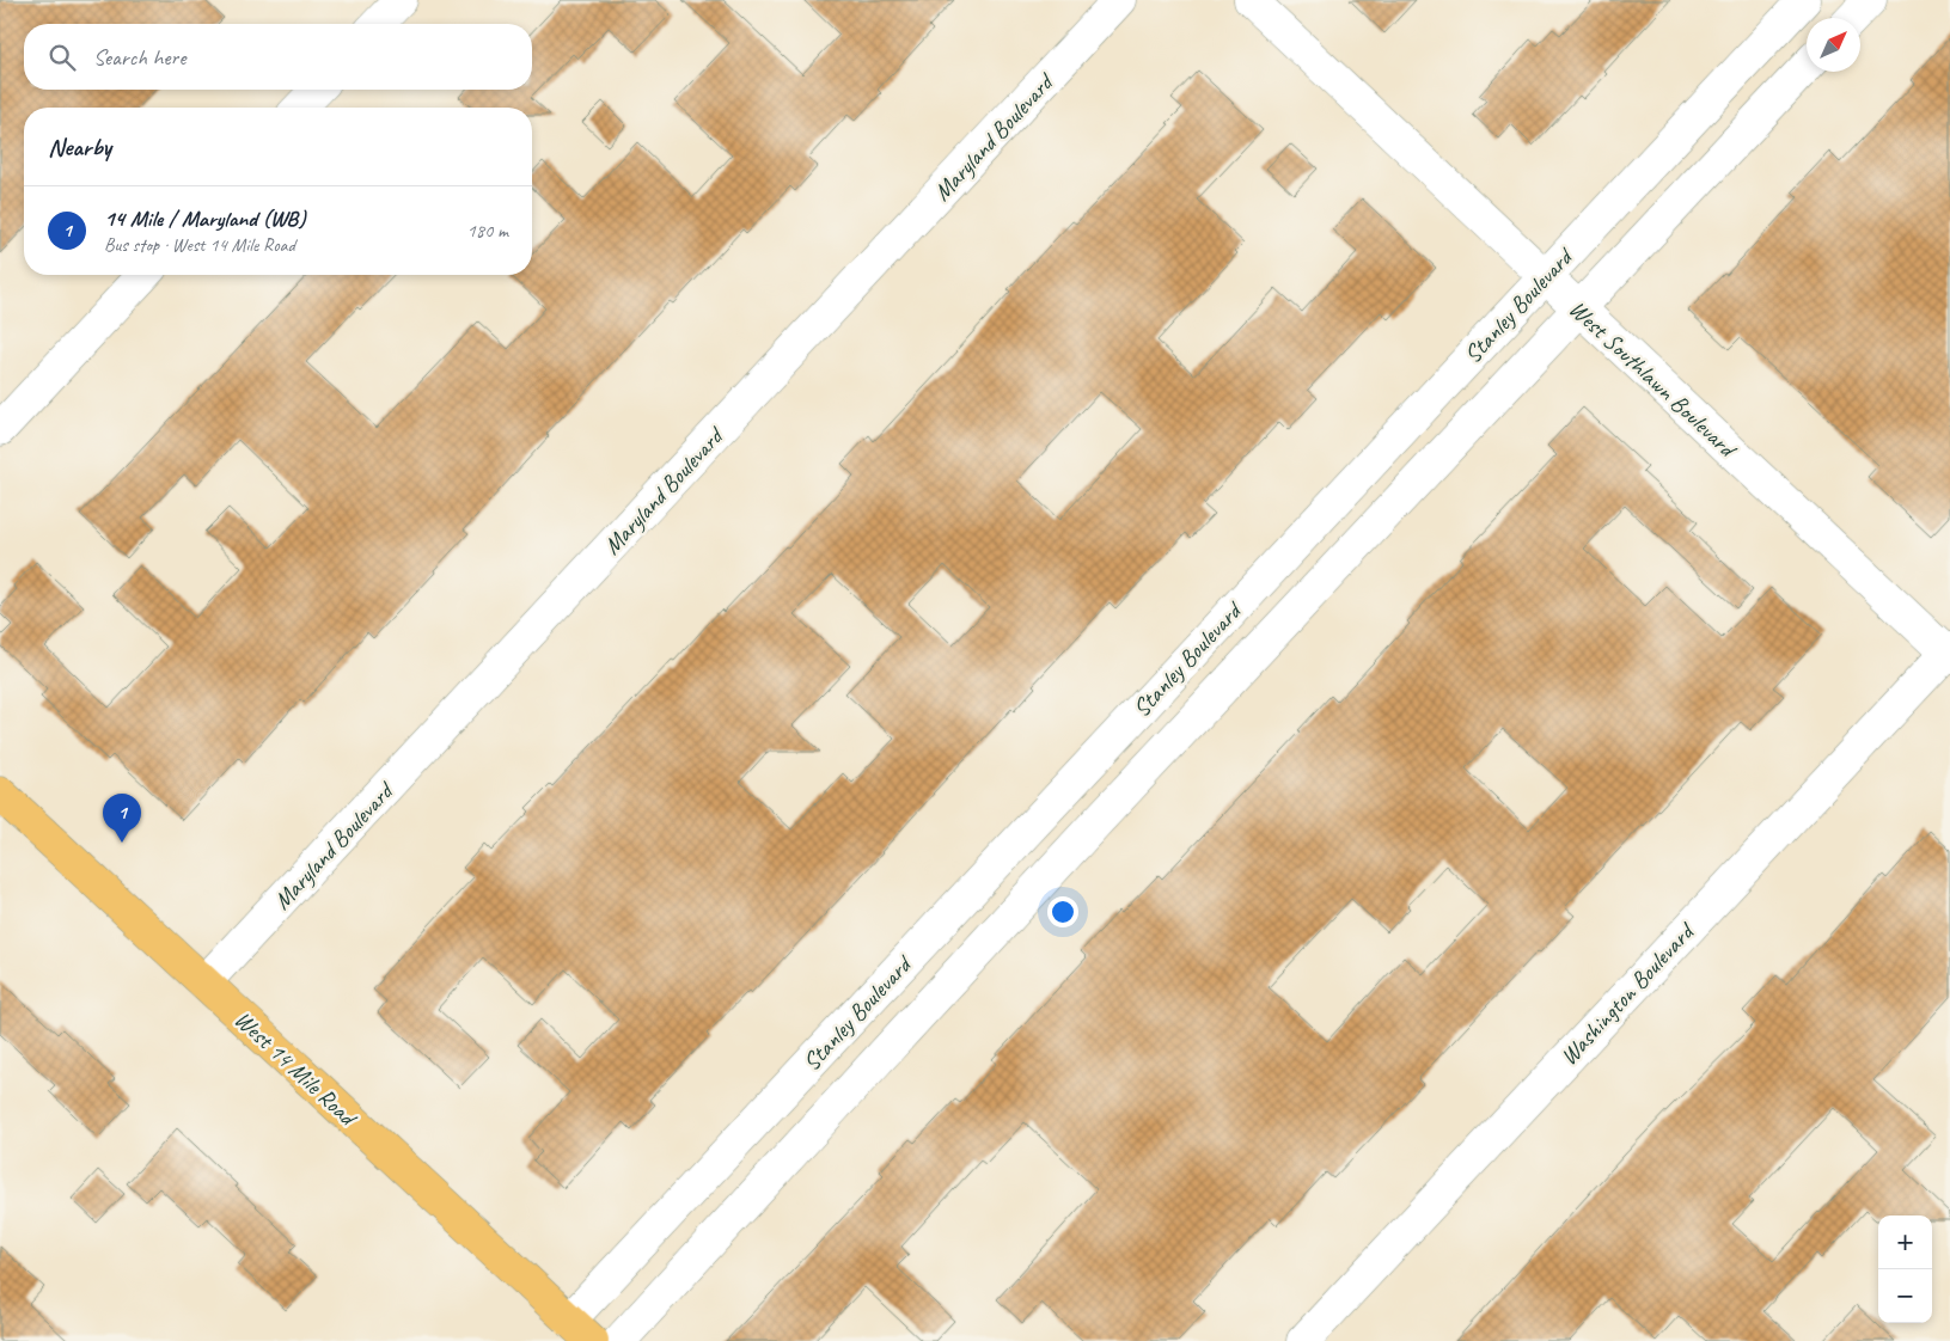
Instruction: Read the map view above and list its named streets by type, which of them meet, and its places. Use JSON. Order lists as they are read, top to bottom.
{
  "streets": {
    "main road": ["West 14 Mile Road"],
    "street": [
      "Maryland Boulevard",
      "Stanley Boulevard",
      "West Southlawn Boulevard",
      "Washington Boulevard"
    ]
  },
  "crossings": [
    ["Maryland Boulevard", "West 14 Mile Road"],
    ["Stanley Boulevard", "West Southlawn Boulevard"],
    ["Stanley Boulevard", "West 14 Mile Road"],
    ["West Southlawn Boulevard", "Washington Boulevard"]
  ],
  "north": "top right",
  "page": {
    "search": "Search here",
    "heading": "Nearby",
    "list": [
      {
        "mark": "1",
        "name": "14 Mile / Maryland (WB)",
        "note": "Bus stop · West 14 Mile Road",
        "value": "180 m"
      }
    ],
    "pins": "1",
    "map_buttons": ["+", "−"]
  }
}
